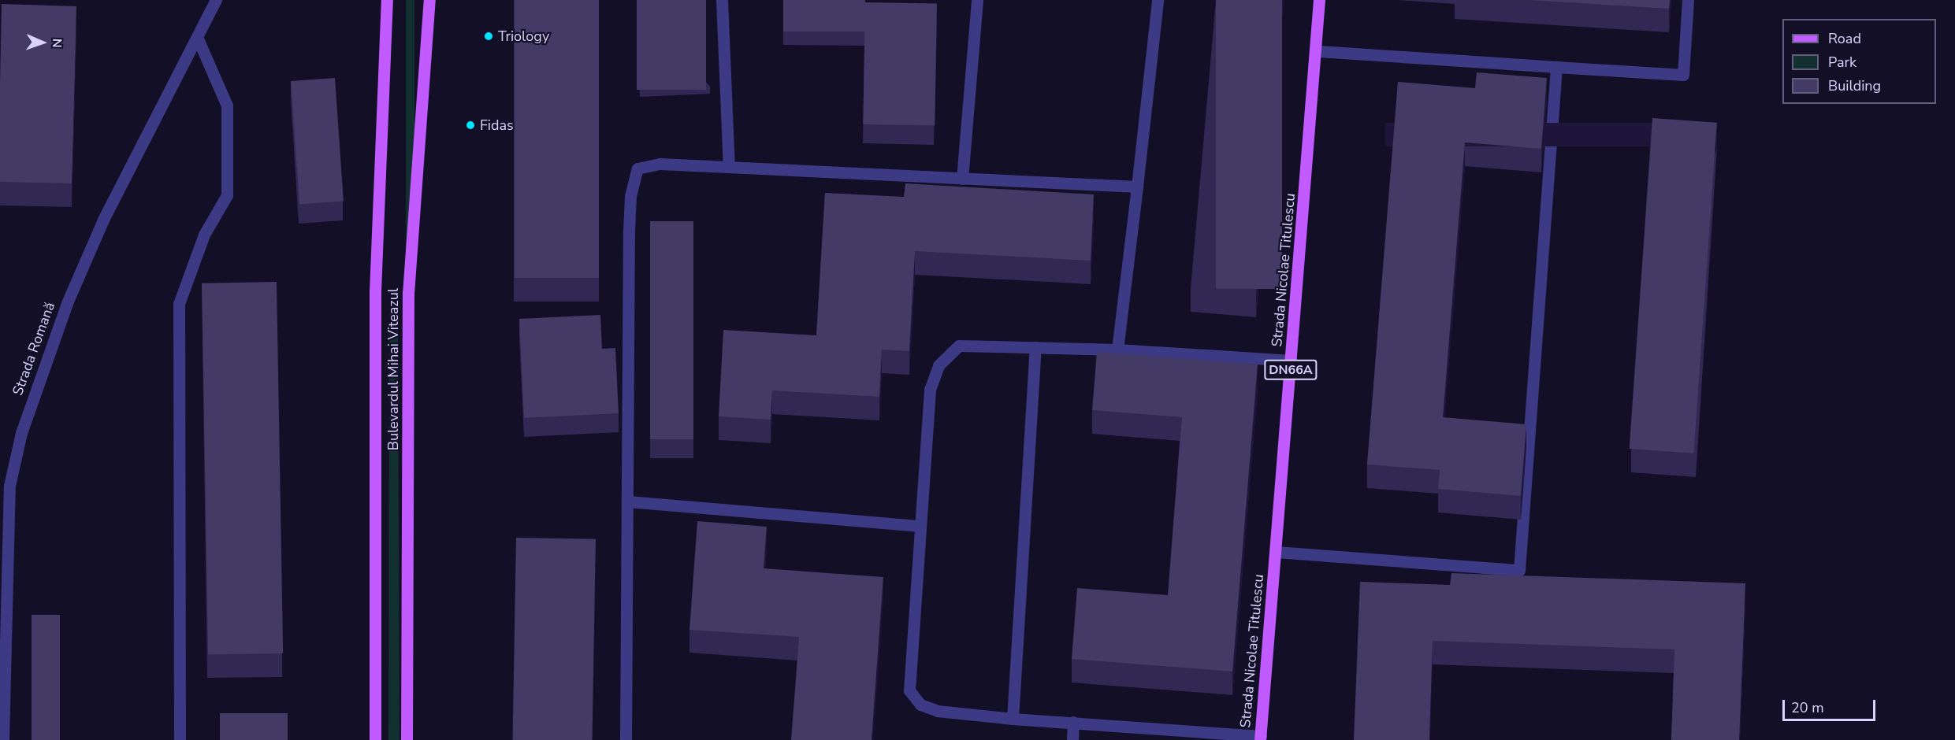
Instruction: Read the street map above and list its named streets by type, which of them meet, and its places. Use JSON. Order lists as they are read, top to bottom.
{
  "streets": {
    "main road": ["Strada Nicolae Titulescu", "Bulevardul Mihai Viteazul", "DN66A"],
    "street": ["Strada Romană"]
  },
  "places": ["Triology", "Fidas"],
  "legend": ["Road", "Park", "Building"],
  "scale_bar": "20 m",
  "north": "right"
}
